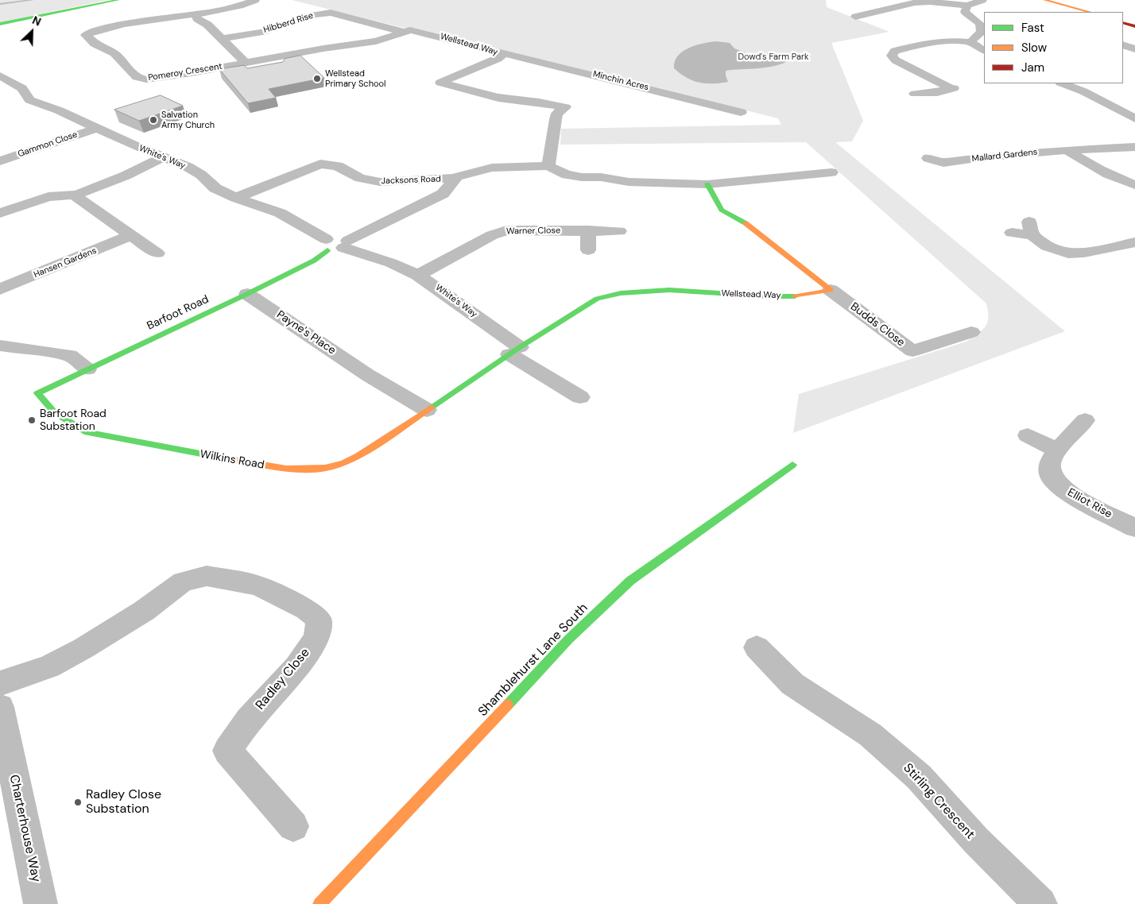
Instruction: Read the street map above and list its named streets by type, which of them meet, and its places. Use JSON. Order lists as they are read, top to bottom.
{
  "streets": {
    "street": [
      "Hibberd Rise",
      "Wellstead Way",
      "Pomeroy Crescent",
      "Minchin Acres",
      "Gammon Close",
      "Mallard Gardens",
      "White's Way",
      "Jacksons Road",
      "Warner Close",
      "Hansen Gardens",
      "Barfoot Road",
      "Budds Close",
      "Payne's Place",
      "Wilkins Road",
      "Elliot Rise",
      "Shamblehurst Lane South",
      "Radley Close",
      "Stirling Crescent",
      "Charterhouse Way"
    ]
  },
  "crossings": [
    ["Hibberd Rise", "Wellstead Way"],
    ["Wellstead Way", "Pomeroy Crescent"],
    ["Wellstead Way", "Minchin Acres"],
    ["Wellstead Way", "White's Way"],
    ["Wellstead Way", "Jacksons Road"],
    ["Wellstead Way", "Budds Close"],
    ["Wellstead Way", "Wilkins Road"],
    ["Gammon Close", "White's Way"],
    ["White's Way", "Jacksons Road"],
    ["White's Way", "Warner Close"],
    ["White's Way", "Barfoot Road"],
    ["White's Way", "Wilkins Road"],
    ["Barfoot Road", "Payne's Place"],
    ["Barfoot Road", "Wilkins Road"],
    ["Payne's Place", "Wilkins Road"]
  ],
  "parks": ["Dowd's Farm Park"],
  "places": [
    "Wellstead Primary School",
    "Salvation Army Church",
    "Barfoot Road Substation",
    "Radley Close Substation"
  ],
  "legend": ["Fast", "Slow", "Jam"],
  "north": "top right"
}
